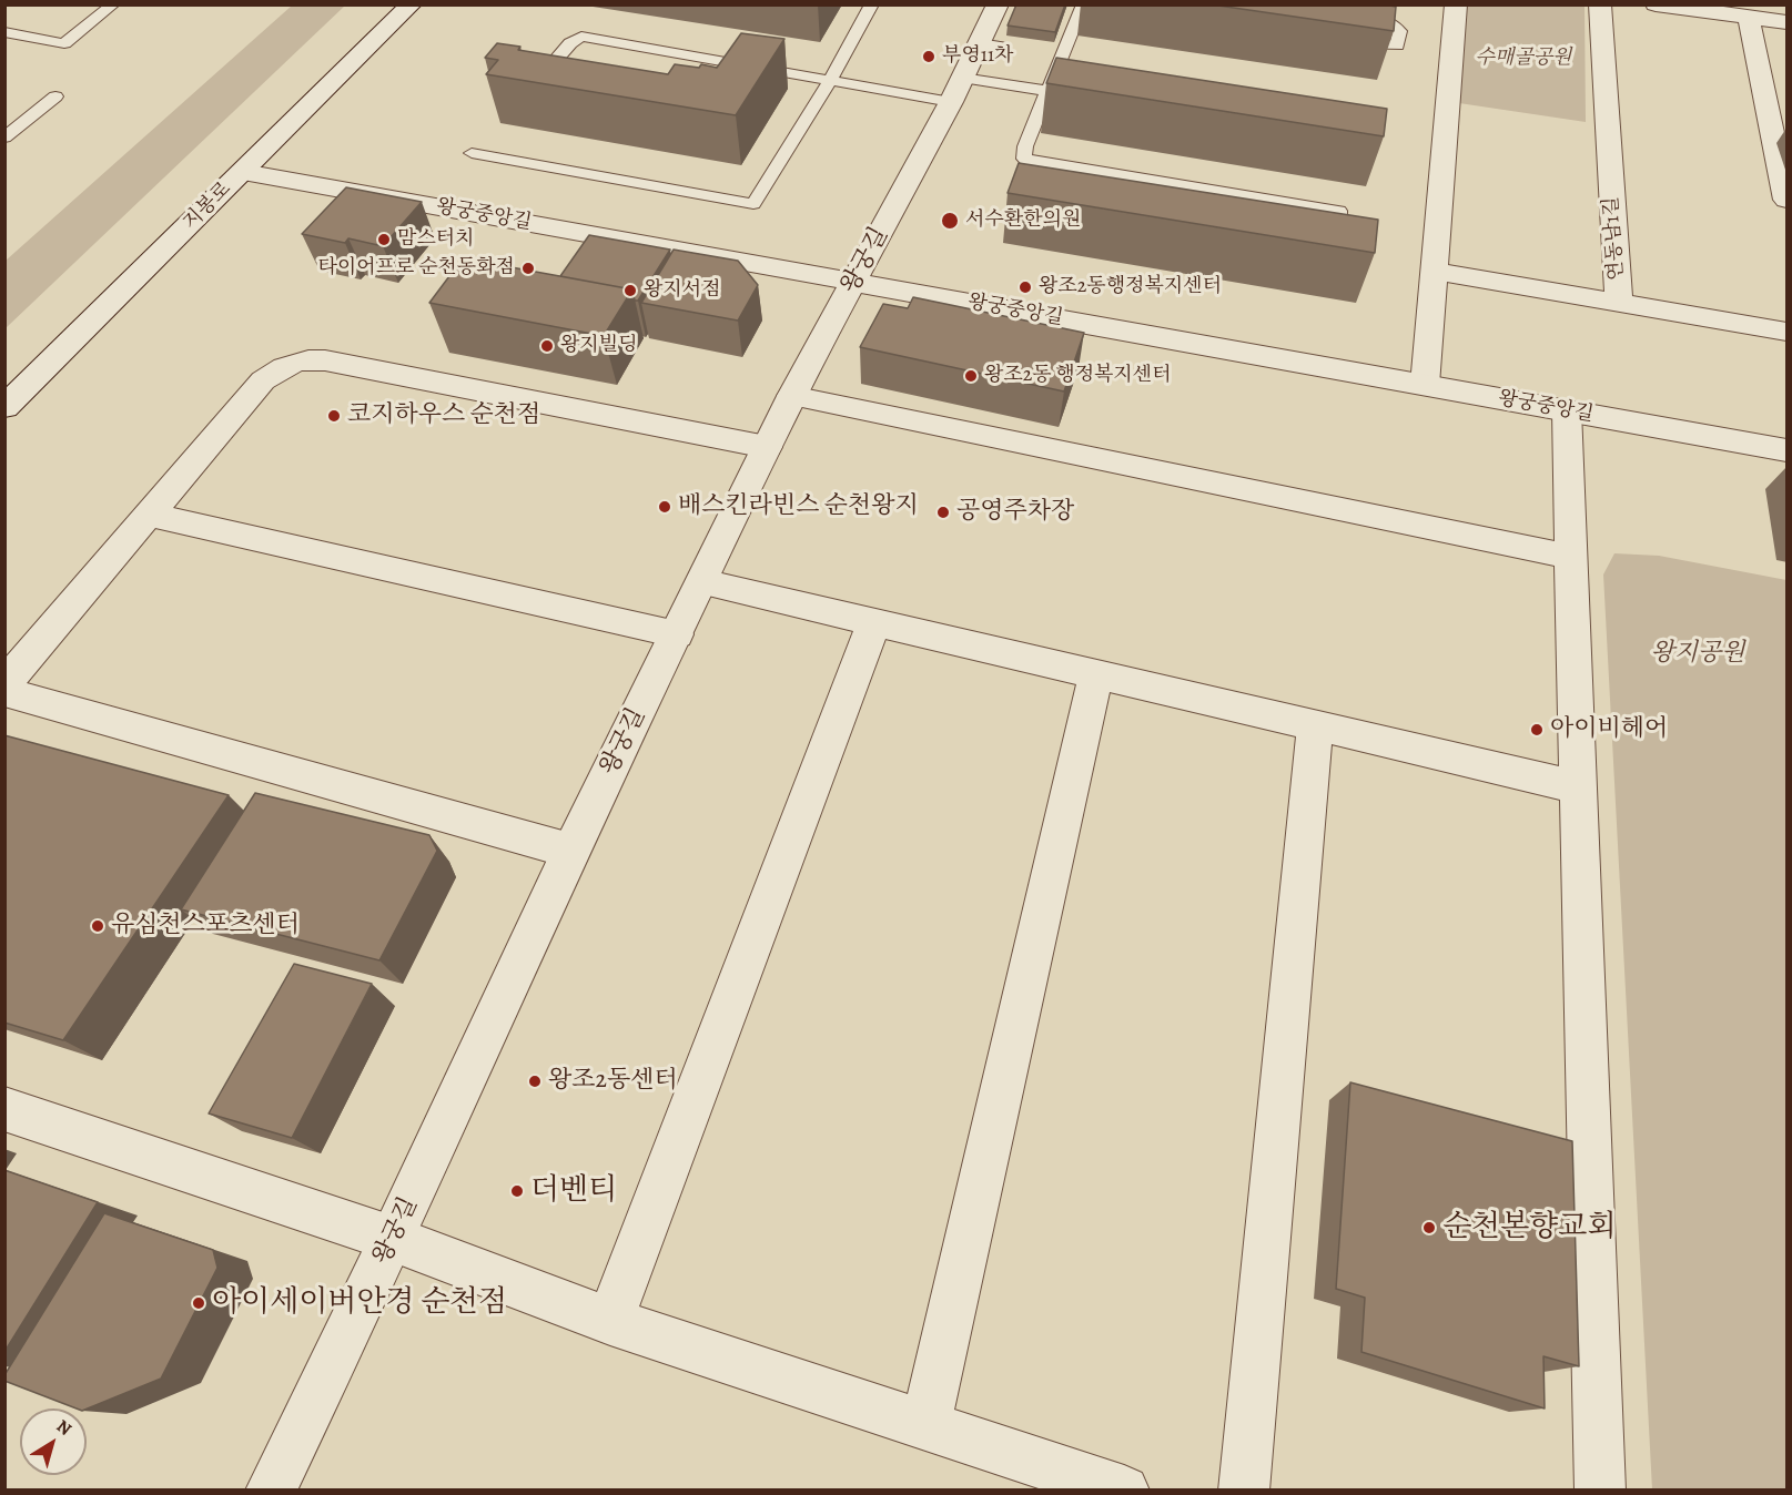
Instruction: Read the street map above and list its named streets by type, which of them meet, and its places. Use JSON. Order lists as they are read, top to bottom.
{
  "streets": {
    "street": [
      "지봉로",
      "왕궁중앙길",
      "연동남1길",
      "왕궁길"
    ]
  },
  "crossings": [
    ["지봉로", "왕궁중앙길"],
    ["왕궁중앙길", "왕궁길"]
  ],
  "parks": ["수매골공원", "왕지공원"],
  "places": [
    "부영11차",
    "서수환한의원",
    "맘스터치",
    "타이어프로 순천동화점",
    "왕조2동행정복지센터",
    "왕지서점",
    "왕지빌딩",
    "왕조2동 행정복지센터",
    "코지하우스 순천점",
    "배스킨라빈스 순천왕지",
    "공영주차장",
    "아이비헤어",
    "유심천스포츠센터",
    "왕조2동센터",
    "더벤티",
    "순천본향교회",
    "아이세이버안경 순천점"
  ],
  "north": "top right"
}
